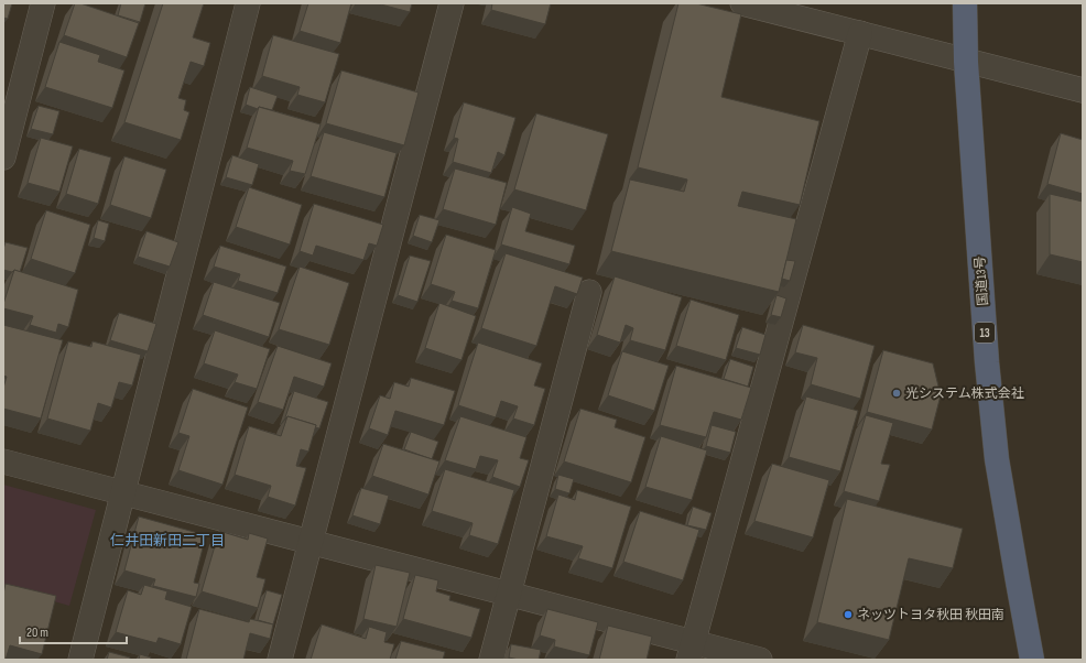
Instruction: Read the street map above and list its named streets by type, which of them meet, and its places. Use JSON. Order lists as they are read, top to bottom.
{
  "streets": {
    "highway": ["国道13号", "13"]
  },
  "districts": ["仁井田新田二丁目"],
  "places": ["光システム株式会社", "ネッツトヨタ秋田 秋田南"],
  "scale_bar": "20 m"
}
